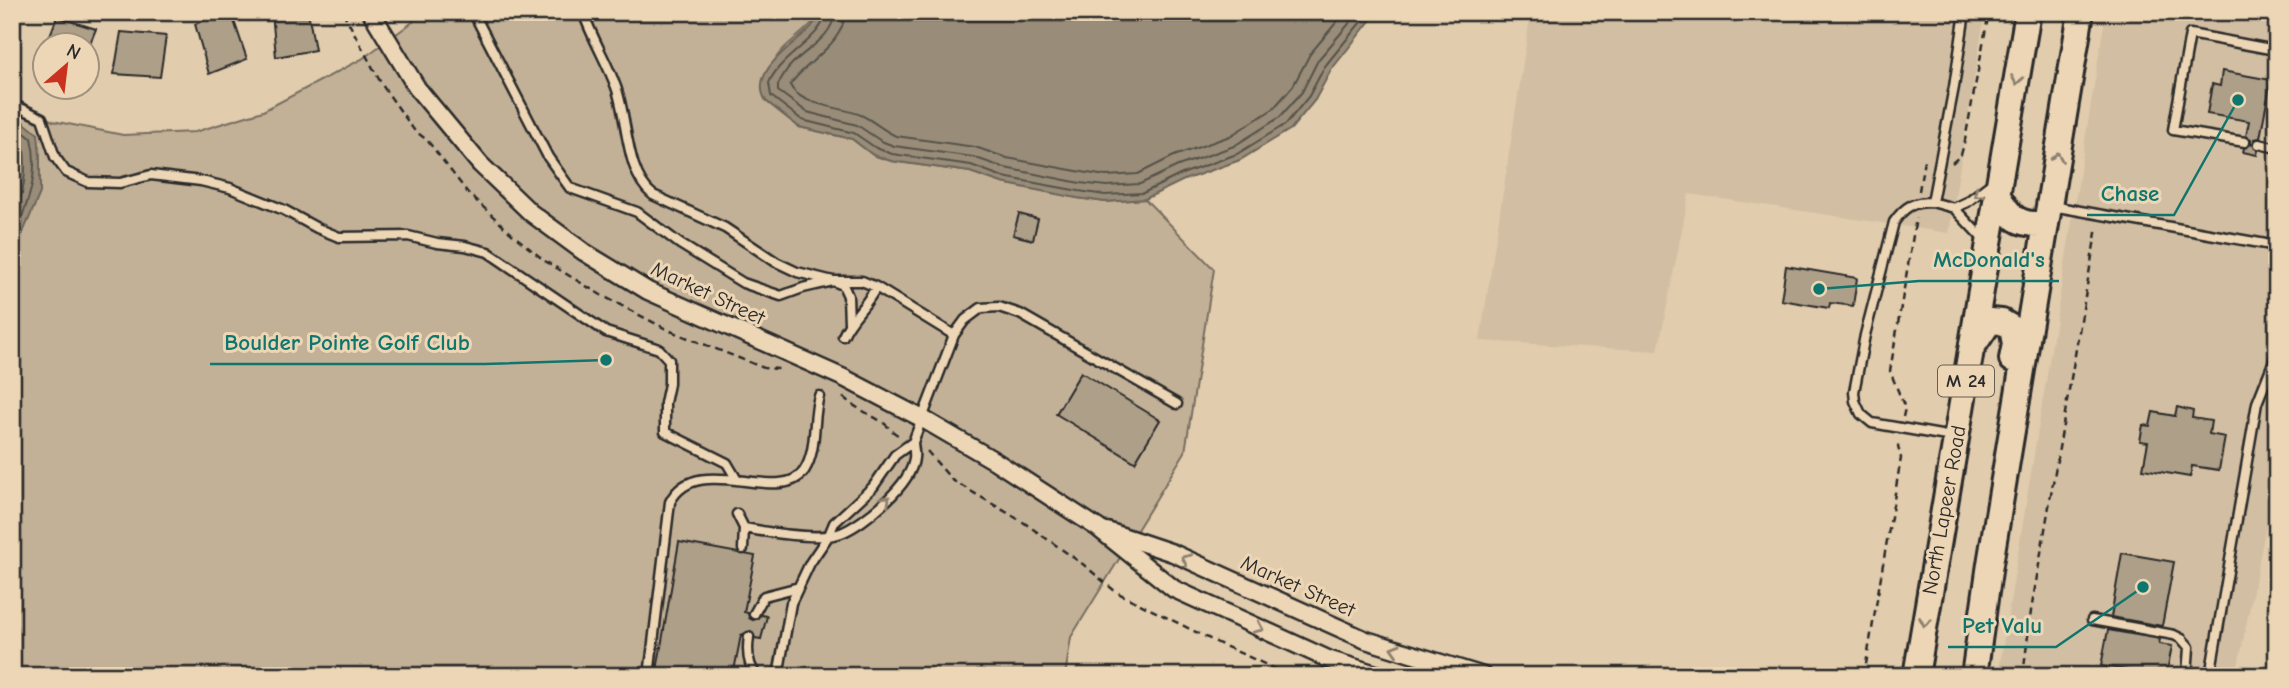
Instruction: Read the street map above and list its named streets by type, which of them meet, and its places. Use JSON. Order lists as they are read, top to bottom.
{
  "streets": {
    "main road": ["M 24", "North Lapeer Road"],
    "street": ["Market Street"]
  },
  "places": [
    "Chase",
    "McDonald's",
    "Boulder Pointe Golf Club",
    "Pet Valu"
  ],
  "north": "top right"
}
